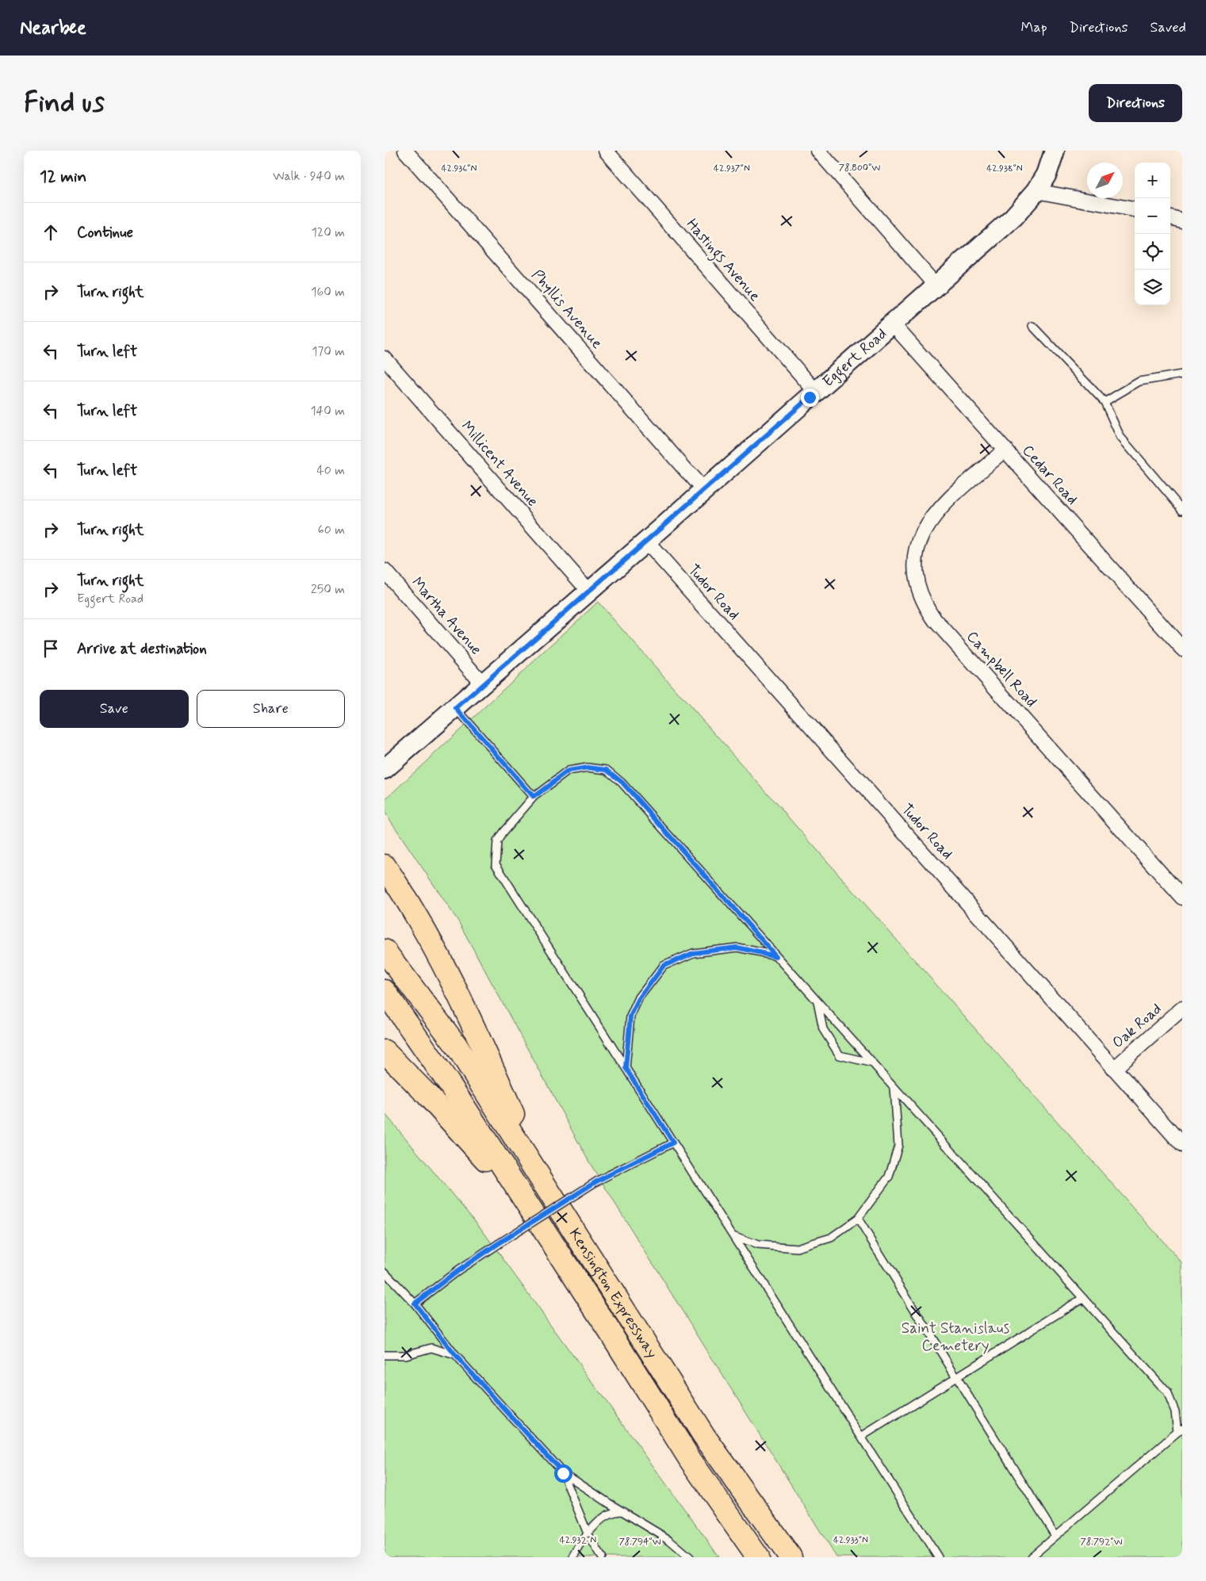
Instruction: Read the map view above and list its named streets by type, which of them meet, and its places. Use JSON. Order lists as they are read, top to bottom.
{
  "streets": {
    "highway": ["Kensington Expressway"],
    "street": [
      "Hastings Avenue",
      "Phyllis Avenue",
      "Eggert Road",
      "Millicent Avenue",
      "Cedar Road",
      "Tudor Road",
      "Martha Avenue",
      "Campbell Road",
      "Oak Road"
    ]
  },
  "crossings": [
    ["Hastings Avenue", "Eggert Road"],
    ["Phyllis Avenue", "Eggert Road"],
    ["Eggert Road", "Millicent Avenue"],
    ["Eggert Road", "Cedar Road"],
    ["Eggert Road", "Tudor Road"],
    ["Eggert Road", "Martha Avenue"],
    ["Cedar Road", "Campbell Road"],
    ["Tudor Road", "Oak Road"]
  ],
  "parks": ["Saint Stanislaus Cemetery"],
  "north": "top right",
  "page": {
    "header": "Nearbee",
    "nav": ["Map", "Directions", "Saved"],
    "buttons": [
      "Directions",
      ["Save", "Share"]
    ],
    "title": "Find us",
    "heading": ["12 min", "Walk · 940 m"],
    "map_buttons": ["+", "−"],
    "list": [
      ["Continue", "120 m"],
      ["Turn right", "160 m"],
      ["Turn left", "170 m"],
      ["Turn left", "140 m"],
      ["Turn left", "40 m"],
      ["Turn right", "60 m"],
      ["Turn right", "Eggert Road", "250 m"],
      "Arrive at destination"
    ]
  },
  "coordinates": [
    "78.800°W",
    "42.937°N",
    "42.938°N",
    "42.936°N",
    "42.932°N",
    "42.933°N",
    "78.794°W",
    "78.792°W"
  ]
}
